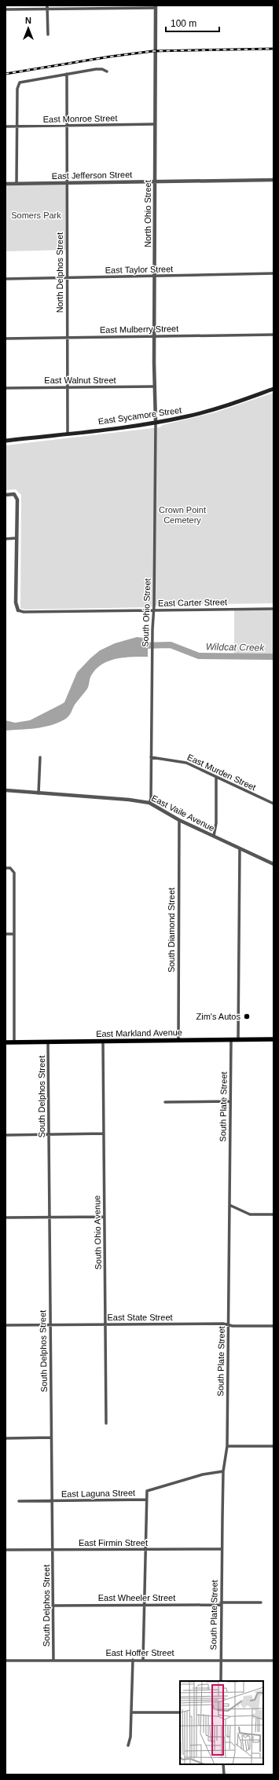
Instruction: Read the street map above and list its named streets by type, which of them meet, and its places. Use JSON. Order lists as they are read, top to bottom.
{
  "streets": {
    "main road": ["East Sycamore Street", "East Markland Avenue"],
    "street": [
      "East Monroe Street",
      "East Jefferson Street",
      "North Ohio Street",
      "East Taylor Street",
      "North Delphos Street",
      "East Mulberry Street",
      "East Walnut Street",
      "East Carter Street",
      "South Ohio Street",
      "East Murden Street",
      "East Vaile Avenue",
      "South Diamond Street",
      "South Delphos Street",
      "South Plate Street",
      "South Ohio Avenue",
      "East State Street",
      "East Laguna Street",
      "East Firmin Street",
      "East Wheeler Street",
      "East Hoffer Street"
    ]
  },
  "crossings": [
    ["East Monroe Street", "North Ohio Street"],
    ["East Monroe Street", "North Delphos Street"],
    ["East Jefferson Street", "North Ohio Street"],
    ["East Jefferson Street", "North Delphos Street"],
    ["North Ohio Street", "East Taylor Street"],
    ["North Ohio Street", "East Mulberry Street"],
    ["North Ohio Street", "East Walnut Street"],
    ["North Ohio Street", "East Sycamore Street"],
    ["North Ohio Street", "South Ohio Street"],
    ["East Taylor Street", "North Delphos Street"],
    ["North Delphos Street", "East Mulberry Street"],
    ["North Delphos Street", "East Walnut Street"],
    ["North Delphos Street", "East Sycamore Street"],
    ["East Sycamore Street", "South Ohio Street"],
    ["East Carter Street", "South Ohio Street"],
    ["South Ohio Street", "East Murden Street"],
    ["South Ohio Street", "East Vaile Avenue"],
    ["East Vaile Avenue", "South Diamond Street"],
    ["South Diamond Street", "East Markland Avenue"],
    ["East Markland Avenue", "South Delphos Street"],
    ["East Markland Avenue", "South Plate Street"],
    ["East Markland Avenue", "South Ohio Avenue"],
    ["South Delphos Street", "East State Street"],
    ["South Delphos Street", "East Laguna Street"],
    ["South Delphos Street", "East Firmin Street"],
    ["South Delphos Street", "East Wheeler Street"],
    ["South Delphos Street", "East Hoffer Street"],
    ["South Plate Street", "East State Street"],
    ["South Plate Street", "East Laguna Street"],
    ["South Plate Street", "East Firmin Street"],
    ["South Plate Street", "East Wheeler Street"],
    ["South Plate Street", "East Hoffer Street"],
    ["South Ohio Avenue", "East State Street"]
  ],
  "water": ["Wildcat Creek"],
  "parks": ["Somers Park", "Crown Point Cemetery"],
  "places": ["Zim's Autos"],
  "scale_bar": "100 m",
  "north": "top"
}
